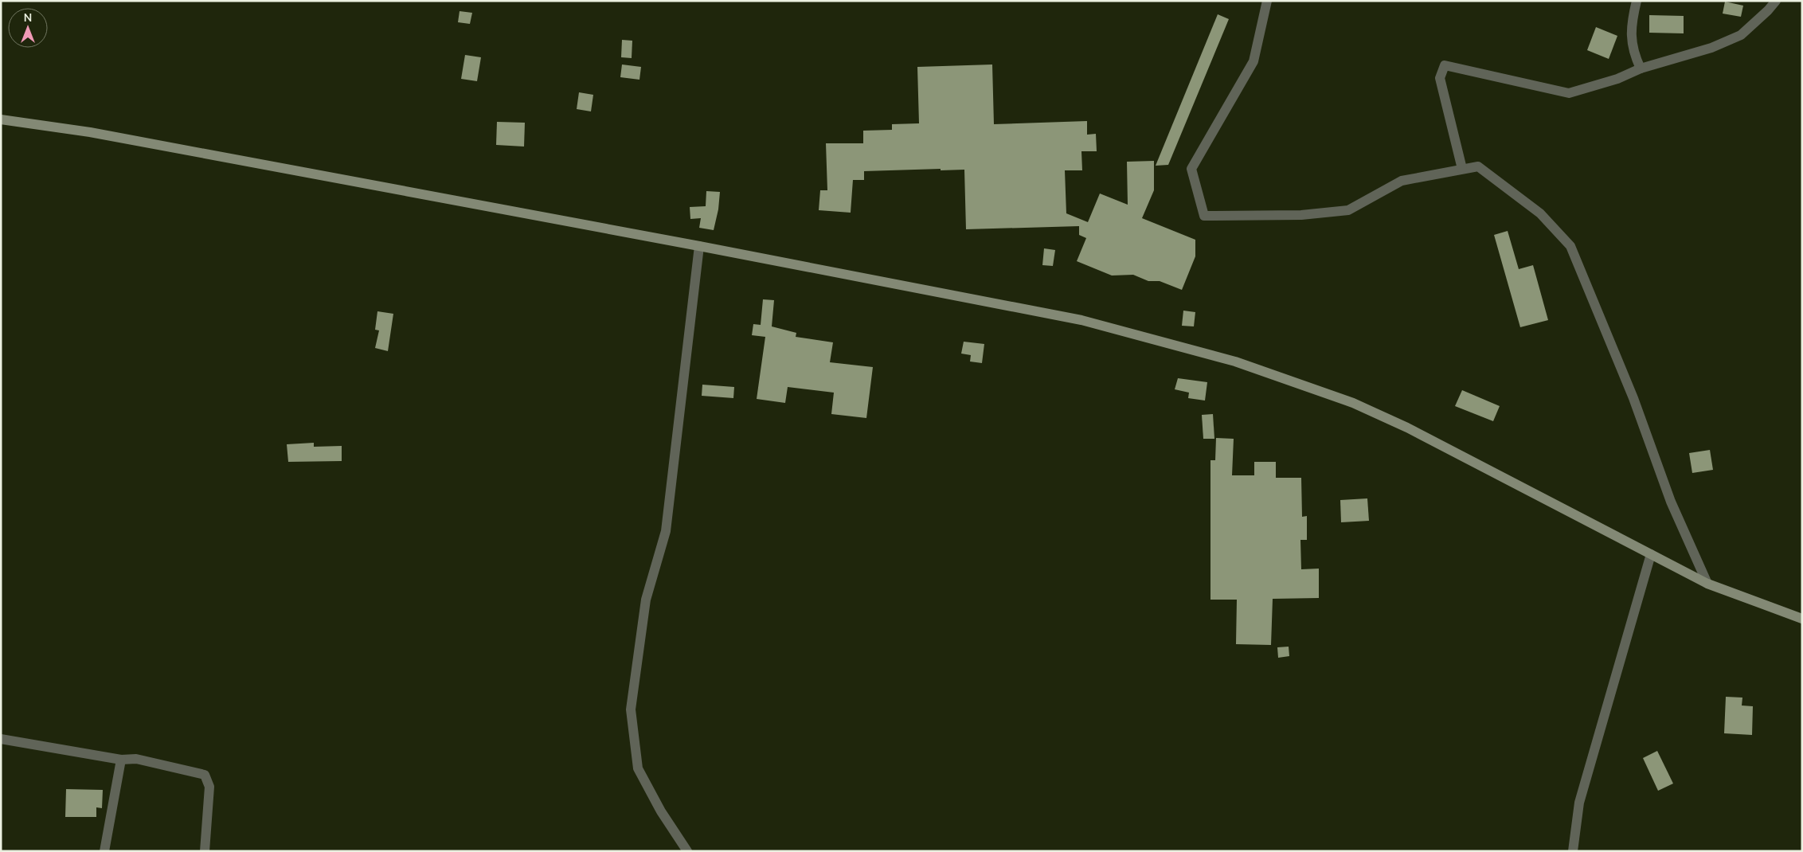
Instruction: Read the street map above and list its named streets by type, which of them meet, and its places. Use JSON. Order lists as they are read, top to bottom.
{
  "north": "top"
}
